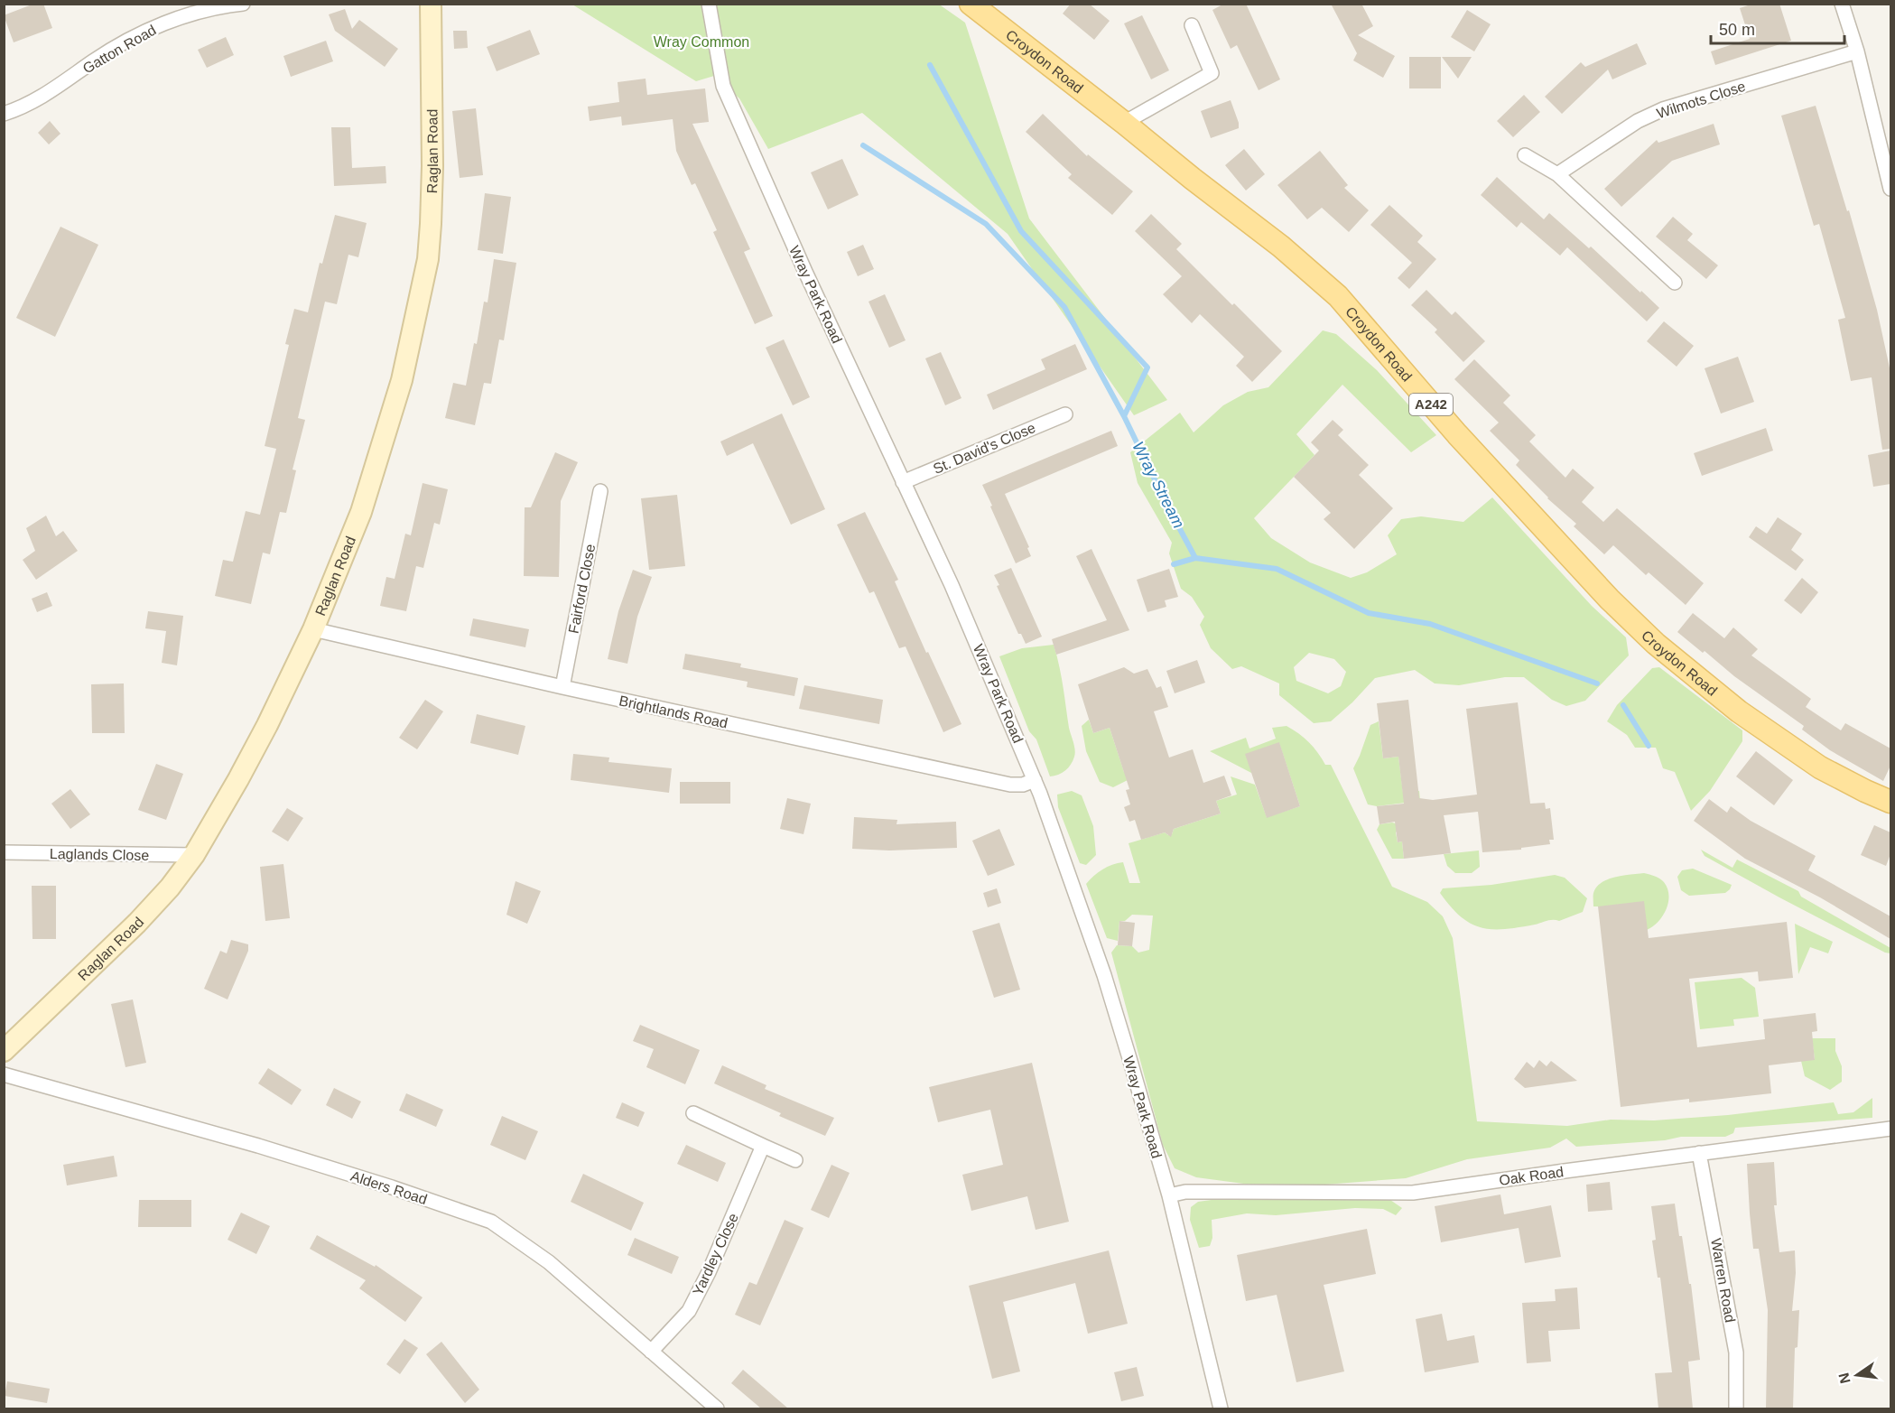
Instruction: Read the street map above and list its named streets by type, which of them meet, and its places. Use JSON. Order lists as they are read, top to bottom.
{
  "streets": {
    "main road": ["Croydon Road", "A242"],
    "street": [
      "Gatton Road",
      "Wilmots Close",
      "Raglan Road",
      "Wray Park Road",
      "St. David's Close",
      "Fairford Close",
      "Brightlands Road",
      "Laglands Close",
      "Oak Road",
      "Alders Road",
      "Yardley Close",
      "Warren Road"
    ]
  },
  "crossings": [
    ["Raglan Road", "Brightlands Road"],
    ["Raglan Road", "Laglands Close"],
    ["Wray Park Road", "St. David's Close"],
    ["Wray Park Road", "Brightlands Road"],
    ["Wray Park Road", "Oak Road"],
    ["Fairford Close", "Brightlands Road"],
    ["Oak Road", "Warren Road"],
    ["Alders Road", "Yardley Close"]
  ],
  "water": ["Wray Stream"],
  "parks": ["Wray Common"],
  "scale_bar": "50 m",
  "north": "left"
}
